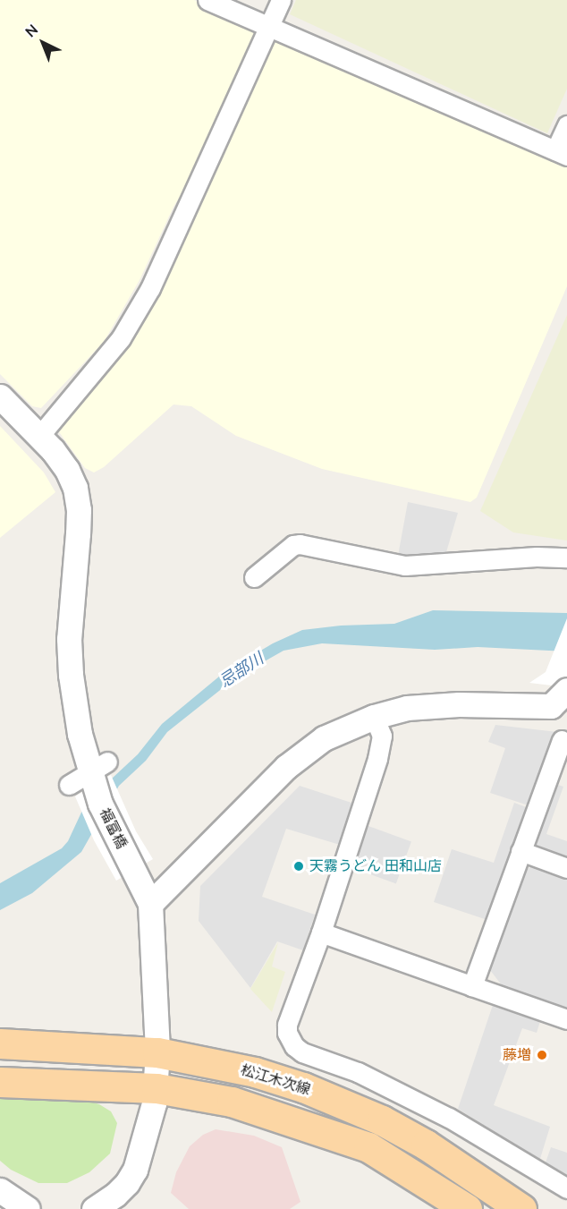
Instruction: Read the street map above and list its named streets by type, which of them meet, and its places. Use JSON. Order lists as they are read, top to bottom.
{
  "streets": {
    "main road": ["松江木次線"],
    "street": ["福富橋"]
  },
  "water": ["忌部川"],
  "places": ["天霧うどん 田和山店", "藤増"],
  "north": "top left"
}
